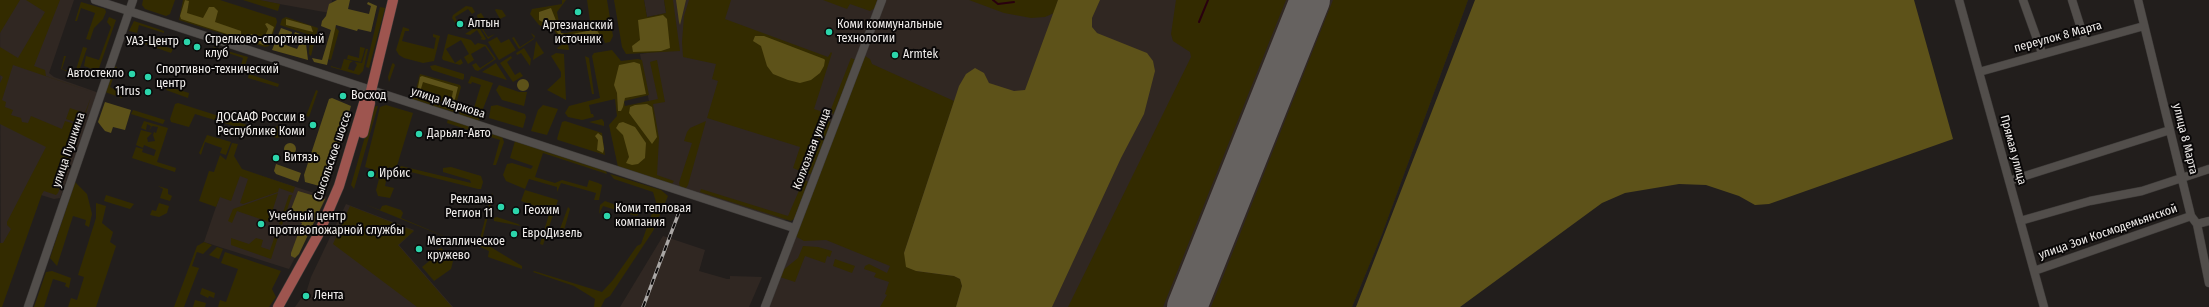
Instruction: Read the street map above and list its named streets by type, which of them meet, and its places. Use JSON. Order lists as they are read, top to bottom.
{
  "streets": {
    "main road": ["Сысольское шоссе"],
    "street": [
      "переулок 8 Марта",
      "улица Маркова",
      "улица 8 Марта",
      "Колхозная улица",
      "улица Пушкина",
      "Прямая улица",
      "улица Зои Космодемьянской"
    ]
  },
  "crossings": [
    ["переулок 8 Марта", "улица 8 Марта"],
    ["переулок 8 Марта", "Прямая улица"],
    ["улица Маркова", "Колхозная улица"],
    ["улица Маркова", "улица Пушкина"],
    ["улица Маркова", "Сысольское шоссе"],
    ["улица 8 Марта", "улица Зои Космодемьянской"],
    ["Прямая улица", "улица Зои Космодемьянской"]
  ],
  "places": [
    "Артезианский источник",
    "Алтын",
    "Коми коммунальные технологии",
    "УАЗ-Центр",
    "Стрелково-спортивный клуб",
    "Armtek",
    "Автостекло",
    "Спортивно-технический центр",
    "11rus",
    "Восход",
    "ДОСААФ России в Республике Коми",
    "Дарьял-Авто",
    "Витязь",
    "Ирбис",
    "Реклама Регион 11",
    "Геохим",
    "Коми тепловая компания",
    "Учебный центр противопожарной службы",
    "ЕвроДизель",
    "Металлическое кружево",
    "Лента"
  ]
}
